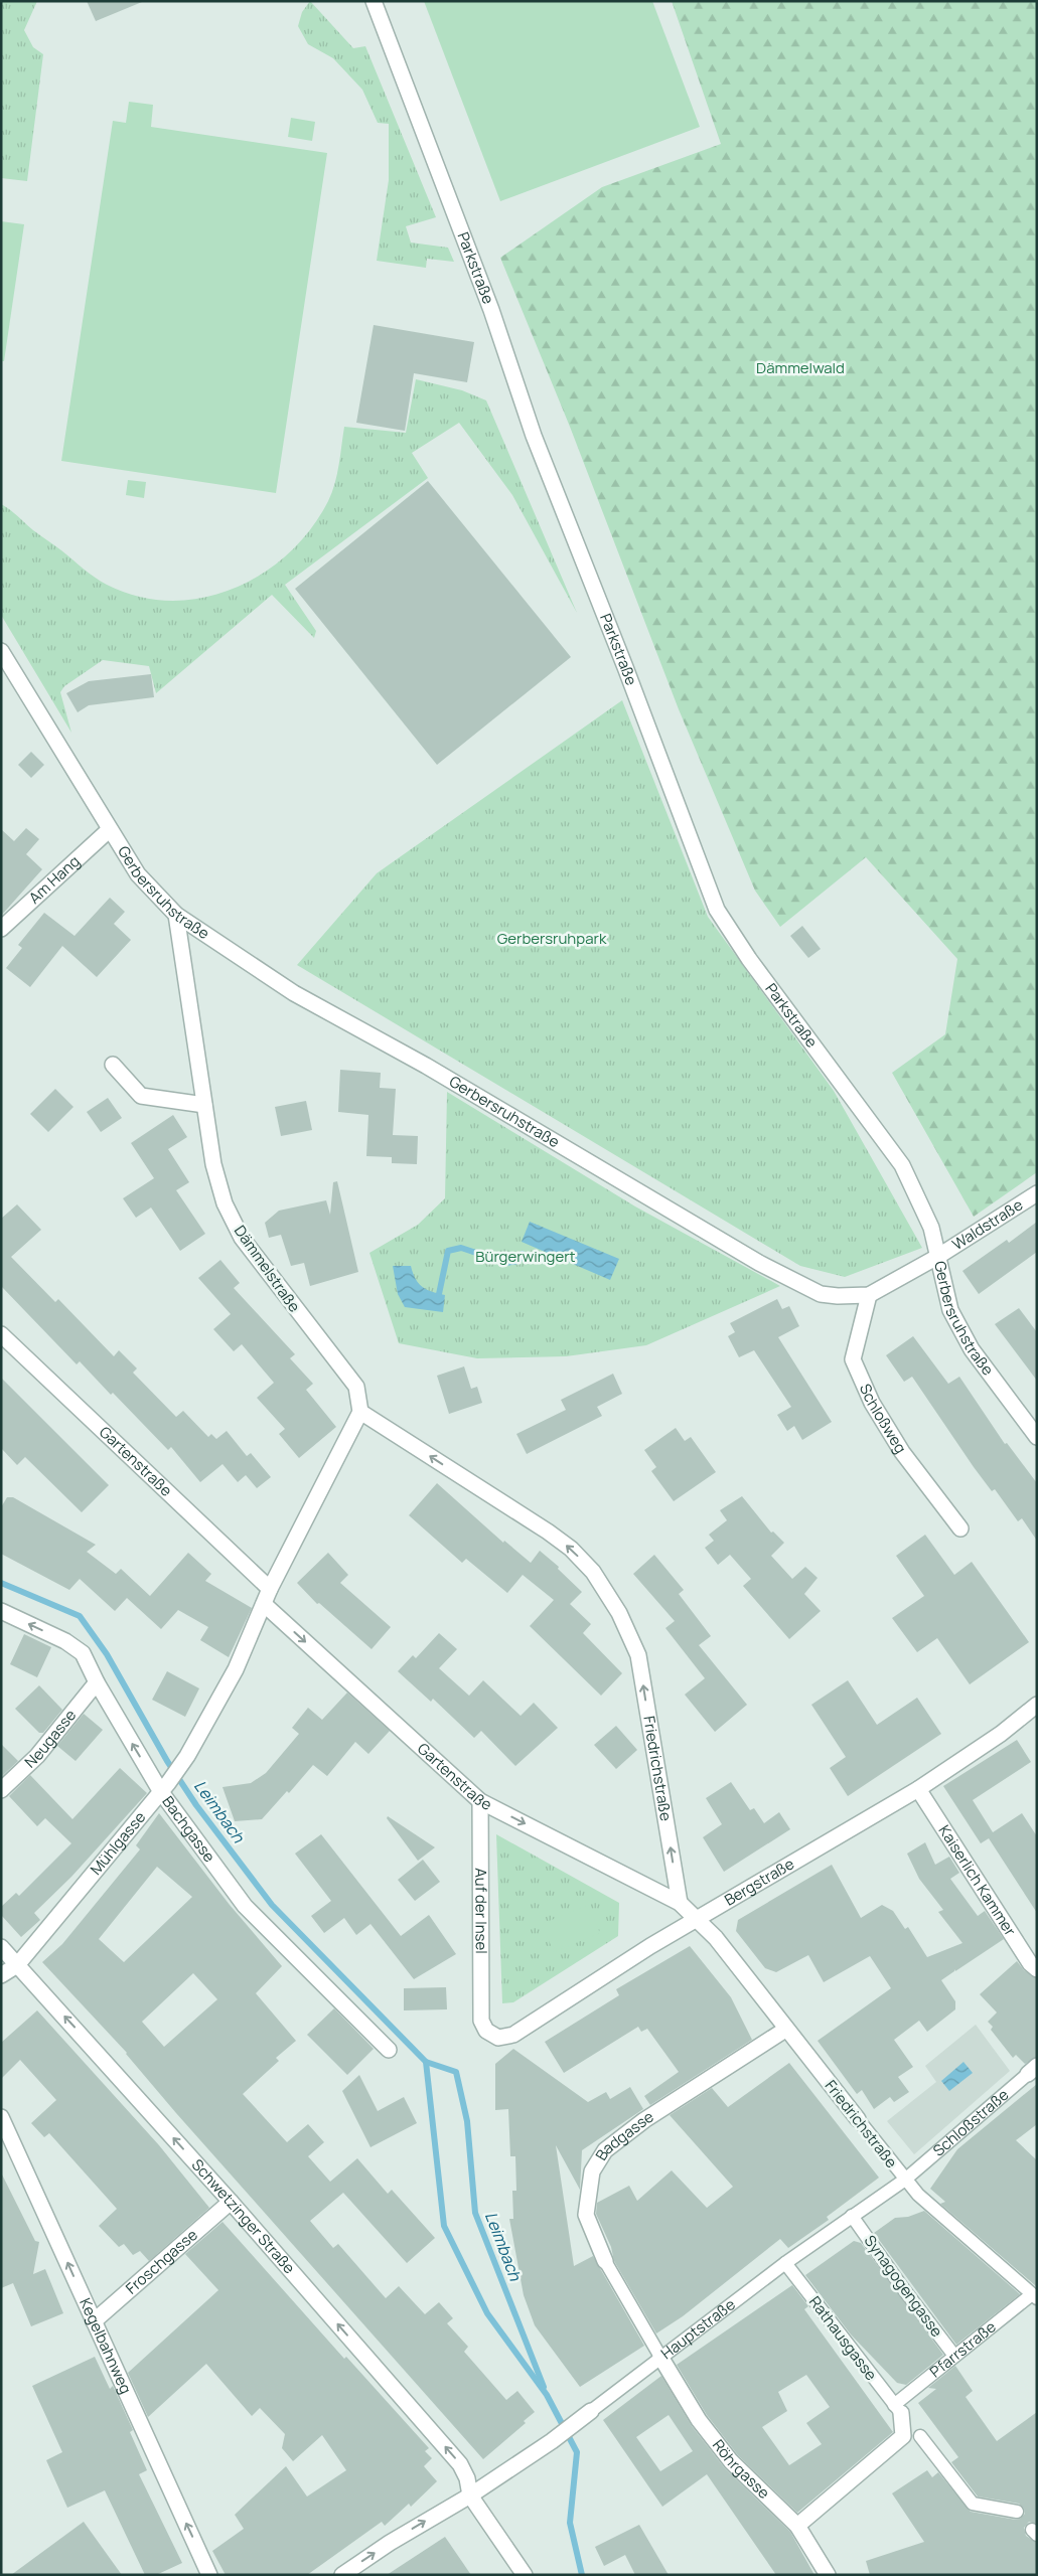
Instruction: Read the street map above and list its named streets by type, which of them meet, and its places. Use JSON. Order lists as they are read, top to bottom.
{
  "streets": {
    "street": [
      "Parkstraße",
      "Am Hang",
      "Gerbersruhstraße",
      "Waldstraße",
      "Dämmelstraße",
      "Schloßweg",
      "Gartenstraße",
      "Neugasse",
      "Friedrichstraße",
      "Bachgasse",
      "Mühlgasse",
      "Kaiserlich Kammer",
      "Bergstraße",
      "Auf der Insel",
      "Schloßstraße",
      "Badgasse",
      "Schwetzinger Straße",
      "Froschgasse",
      "Synagogengasse",
      "Hauptstraße",
      "Rathausgasse",
      "Kegelbahnweg",
      "Pfarrstraße",
      "Röhrgasse"
    ]
  },
  "crossings": [
    ["Parkstraße", "Gerbersruhstraße"],
    ["Parkstraße", "Waldstraße"],
    ["Am Hang", "Gerbersruhstraße"],
    ["Gerbersruhstraße", "Waldstraße"],
    ["Gerbersruhstraße", "Dämmelstraße"],
    ["Gerbersruhstraße", "Schloßweg"],
    ["Dämmelstraße", "Friedrichstraße"],
    ["Gartenstraße", "Friedrichstraße"],
    ["Gartenstraße", "Mühlgasse"],
    ["Gartenstraße", "Auf der Insel"],
    ["Neugasse", "Bachgasse"],
    ["Friedrichstraße", "Bergstraße"],
    ["Friedrichstraße", "Schloßstraße"],
    ["Friedrichstraße", "Badgasse"],
    ["Friedrichstraße", "Hauptstraße"],
    ["Bachgasse", "Mühlgasse"],
    ["Mühlgasse", "Schwetzinger Straße"],
    ["Kaiserlich Kammer", "Bergstraße"],
    ["Bergstraße", "Auf der Insel"],
    ["Schloßstraße", "Hauptstraße"],
    ["Badgasse", "Hauptstraße"],
    ["Badgasse", "Röhrgasse"],
    ["Schwetzinger Straße", "Froschgasse"],
    ["Schwetzinger Straße", "Hauptstraße"],
    ["Froschgasse", "Kegelbahnweg"],
    ["Synagogengasse", "Hauptstraße"],
    ["Synagogengasse", "Pfarrstraße"],
    ["Hauptstraße", "Rathausgasse"],
    ["Hauptstraße", "Röhrgasse"],
    ["Rathausgasse", "Pfarrstraße"]
  ],
  "one_way": [
    "Gartenstraße",
    "Friedrichstraße",
    "Bachgasse",
    "Schwetzinger Straße",
    "Kegelbahnweg"
  ],
  "water": ["Leimbach"],
  "parks": ["Dämmelwald", "Gerbersruhpark", "Bürgerwingert"]
}
